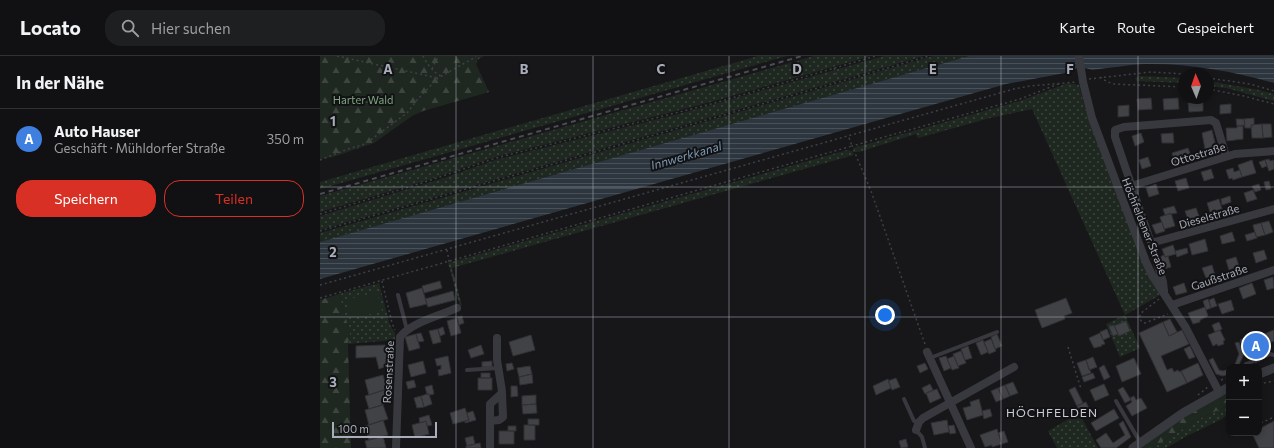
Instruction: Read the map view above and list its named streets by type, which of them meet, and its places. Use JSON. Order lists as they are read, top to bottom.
{
  "streets": {
    "street": [
      "Ottostraße",
      "Dieselstraße",
      "Höchfeldener Straße",
      "Gaußstraße",
      "Rosenstraße"
    ]
  },
  "crossings": [
    ["Höchfeldener Straße", "Gaußstraße"]
  ],
  "districts": ["HÖCHFELDEN"],
  "water": ["Innwerkkanal"],
  "parks": ["Harter Wald"],
  "scale_bar": "100 m",
  "north": "top",
  "page": {
    "header": "Locato",
    "search": "Hier suchen",
    "nav": ["Karte", "Route", "Gespeichert"],
    "heading": "In der Nähe",
    "list": [
      {
        "mark": "A",
        "name": "Auto Hauser",
        "note": "Geschäft · Mühldorfer Straße",
        "value": "350 m"
      }
    ],
    "buttons": ["Speichern", "Teilen"],
    "pins": "A",
    "map_buttons": ["+", "−"],
    "scale": "100 m"
  },
  "grid": {
    "columns": [
      "A",
      "B",
      "C",
      "D",
      "E",
      "F"
    ],
    "rows": ["1", "2", "3"]
  }
}
